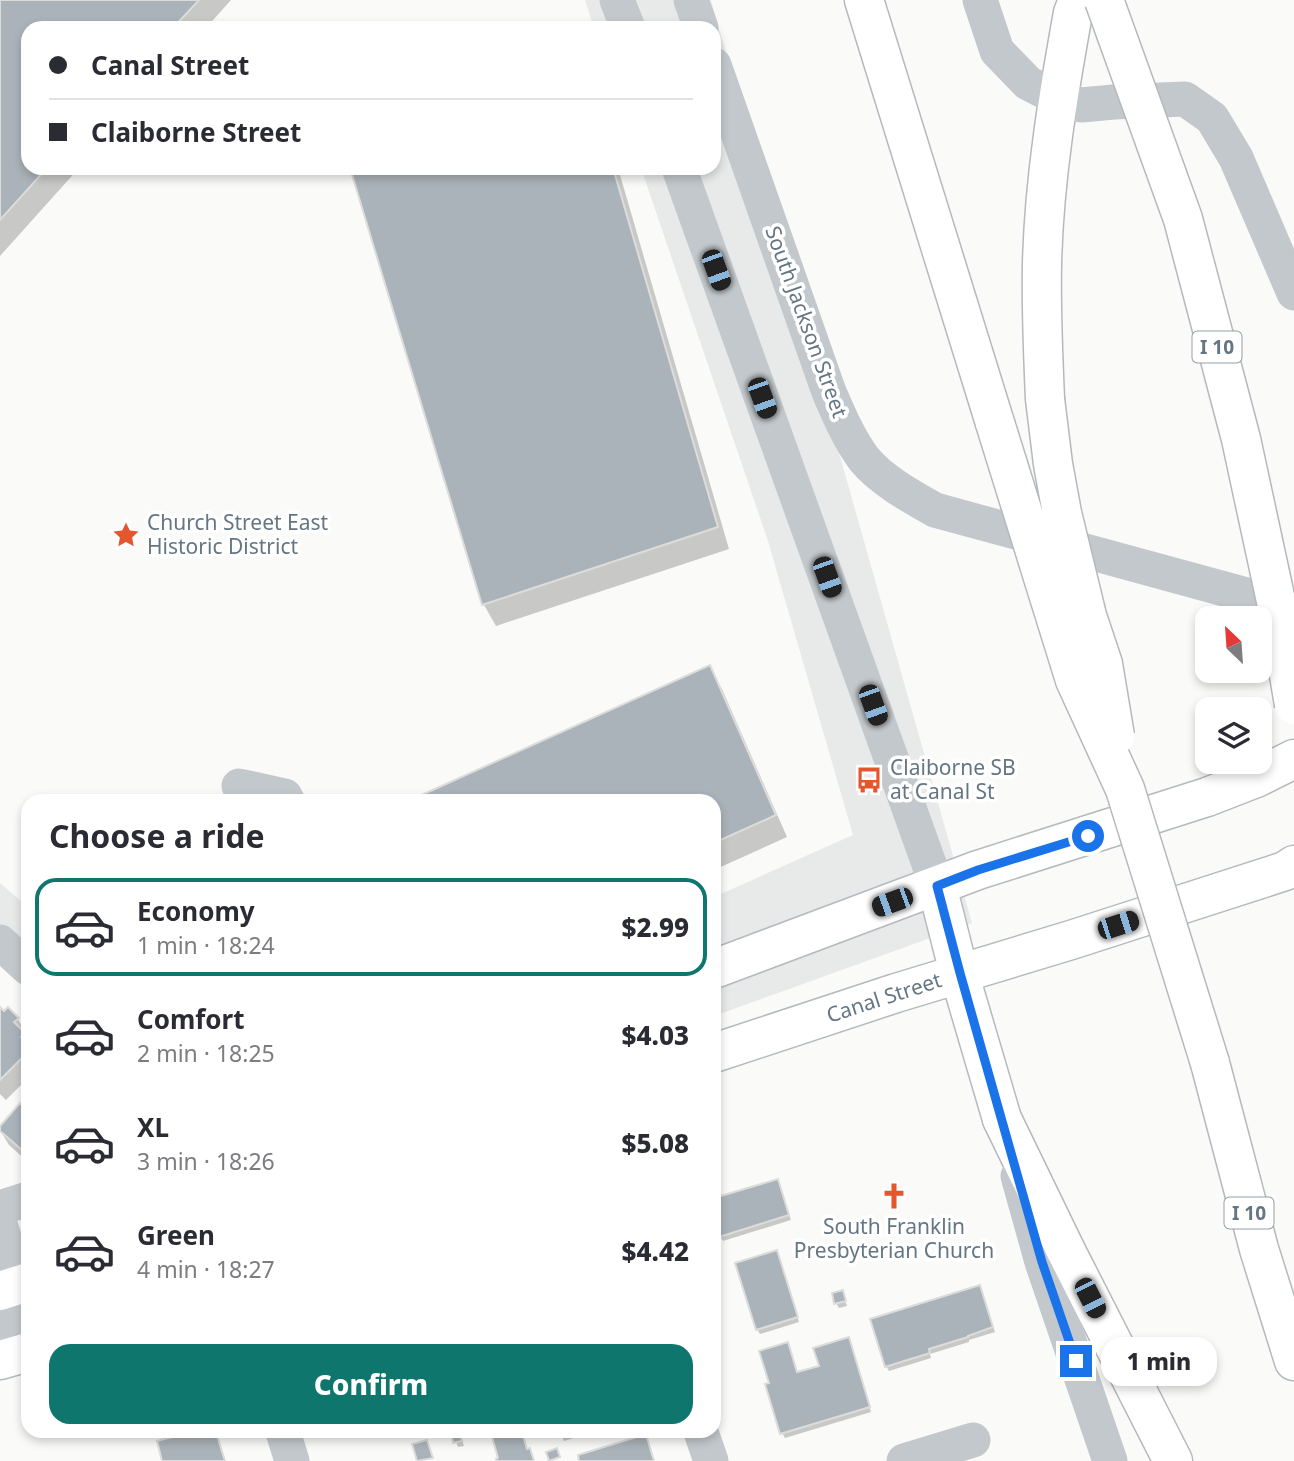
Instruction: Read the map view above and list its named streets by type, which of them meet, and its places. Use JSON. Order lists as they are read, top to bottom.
{
  "streets": {
    "main road": ["I 10", "Canal Street"],
    "street": ["South Jackson Street"]
  },
  "places": {
    "place": ["Church Street East Historic District"],
    "bus stop": ["Claiborne SB at Canal St"],
    "church": ["South Franklin Presbyterian Church"]
  },
  "north": "top left",
  "page": {
    "banner": ["Canal Street", "Claiborne Street"],
    "heading": "Choose a ride",
    "list": [
      {
        "name": "Economy",
        "note": "1 min · 18:24",
        "value": "$2.99"
      },
      {
        "name": "Comfort",
        "note": "2 min · 18:25",
        "value": "$4.03"
      },
      {
        "name": "XL",
        "note": "3 min · 18:26",
        "value": "$5.08"
      },
      {
        "name": "Green",
        "note": "4 min · 18:27",
        "value": "$4.42"
      }
    ],
    "buttons": "Confirm",
    "bubble": "1 min"
  }
}
